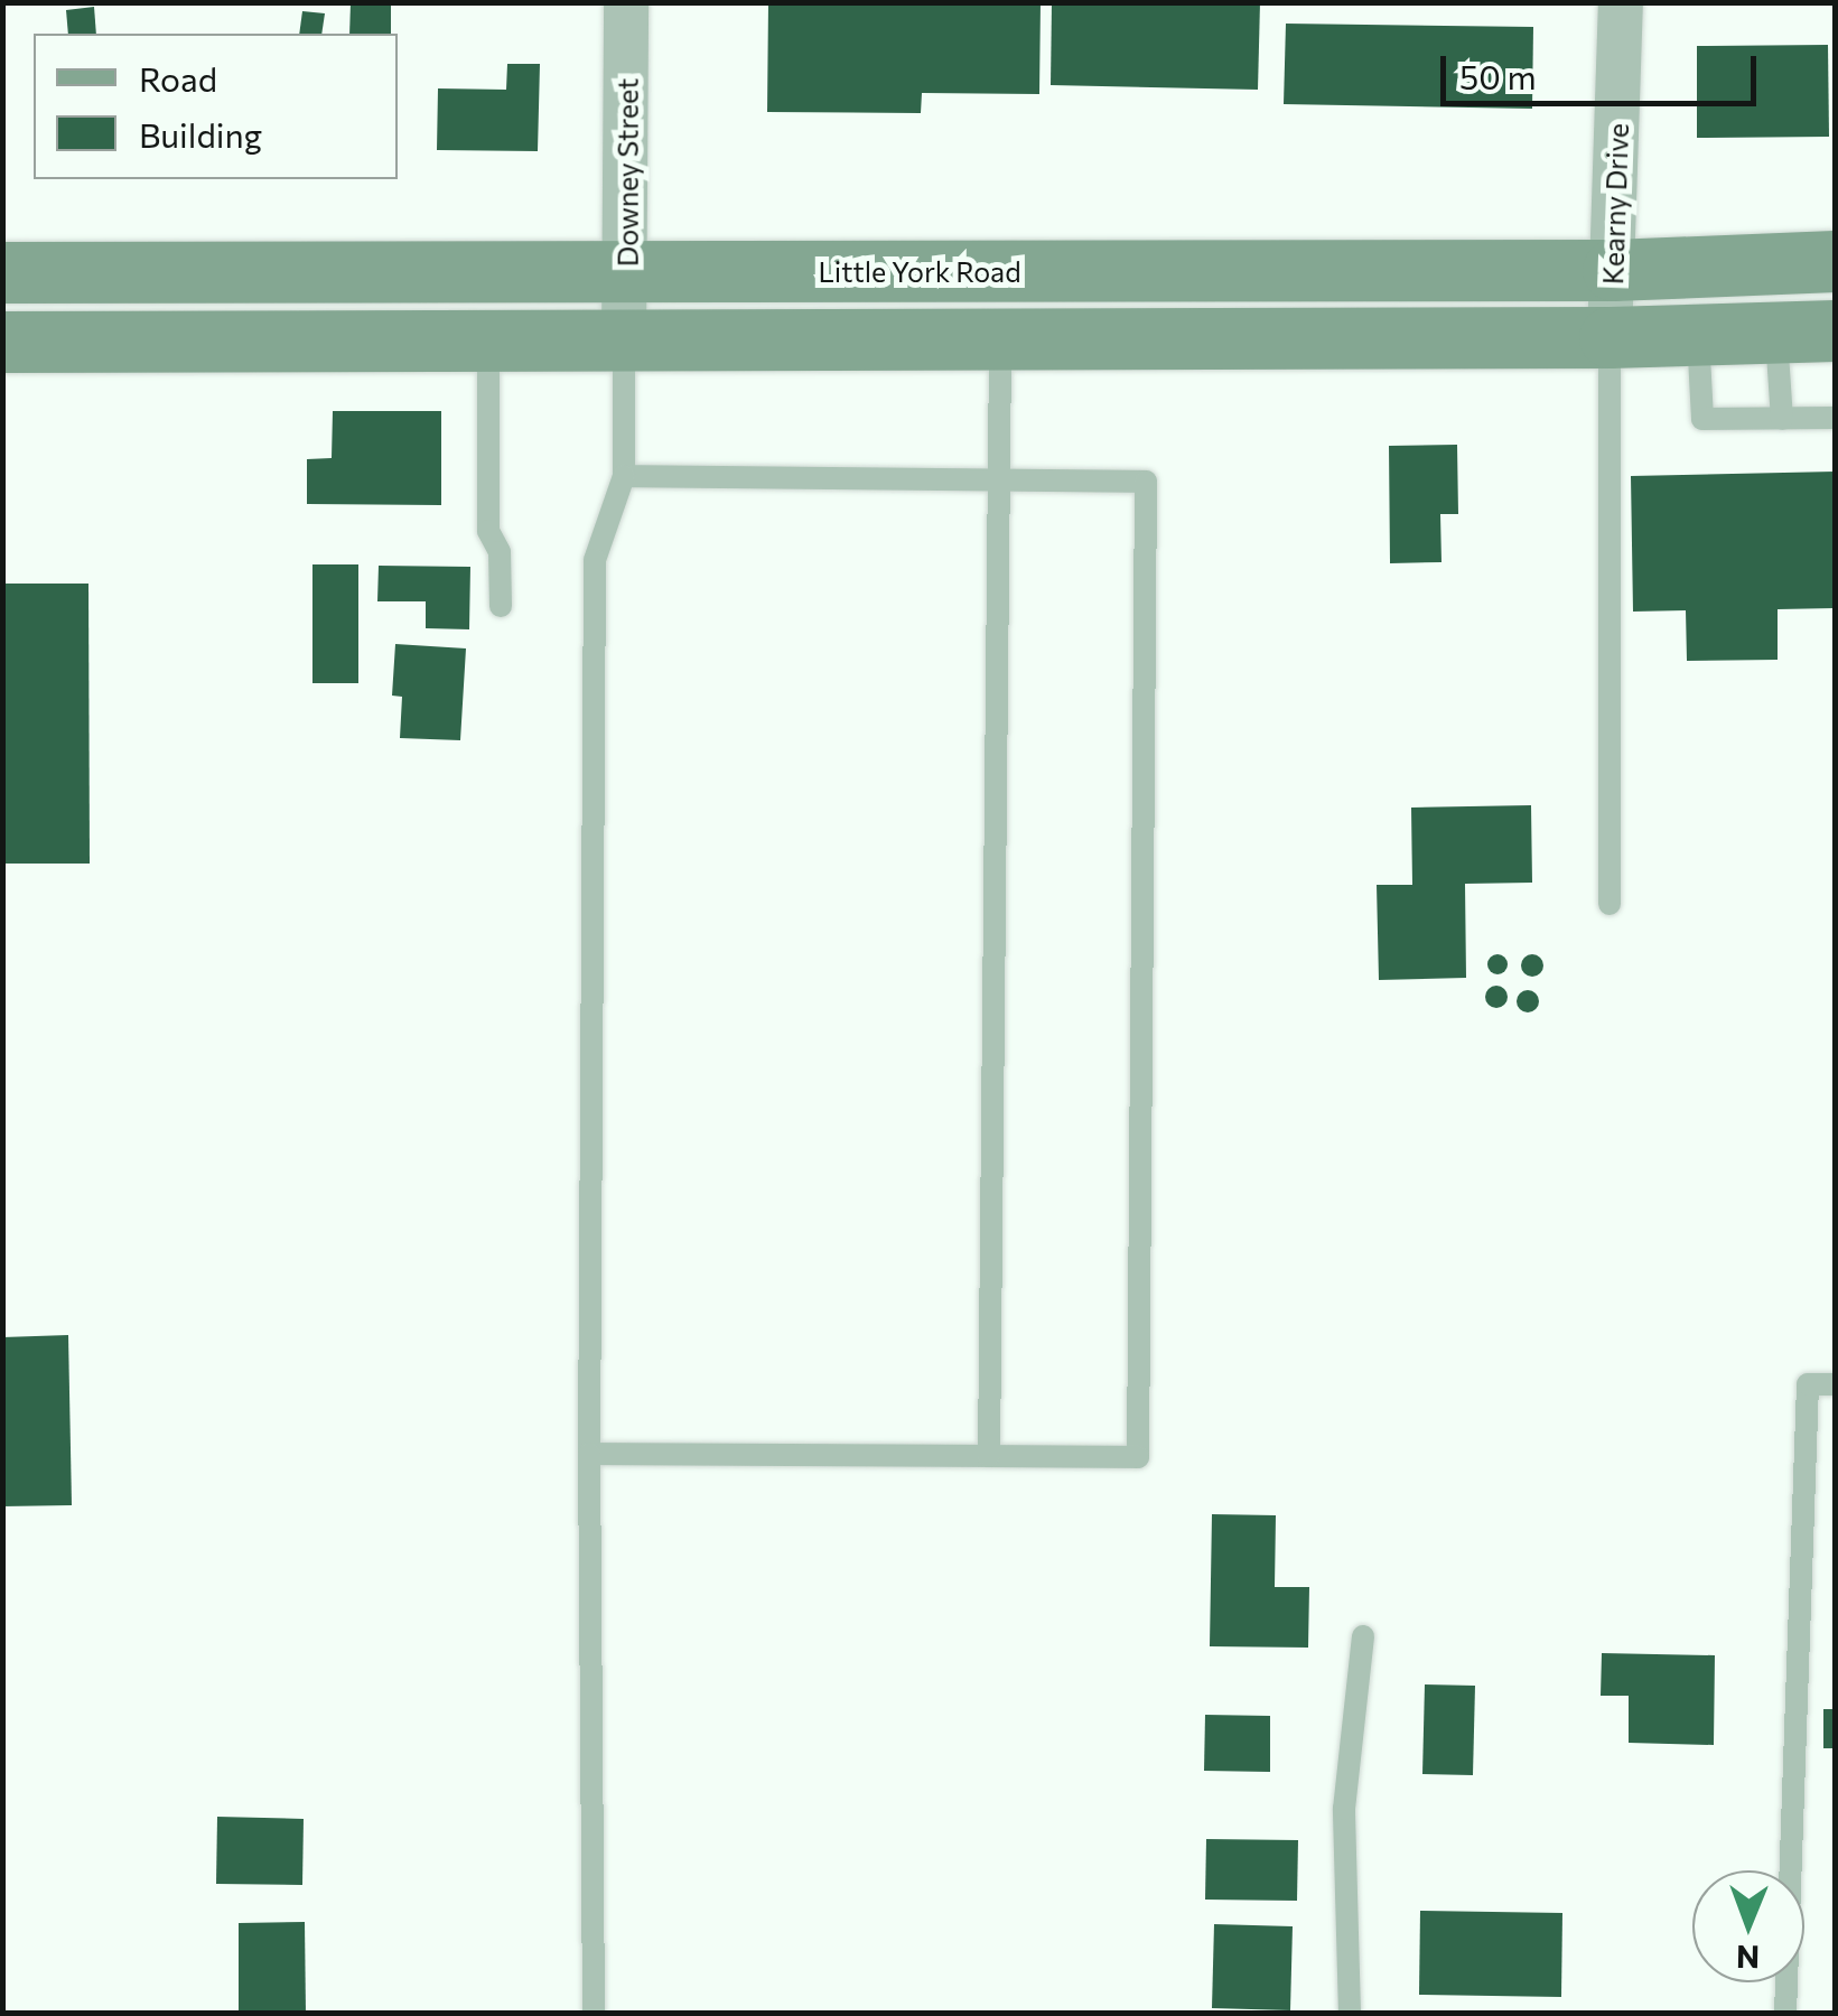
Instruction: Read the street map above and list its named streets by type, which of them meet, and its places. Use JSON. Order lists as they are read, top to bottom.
{
  "streets": {
    "main road": ["Little York Road"],
    "street": ["Downey Street", "Kearny Drive"]
  },
  "crossings": [
    ["Downey Street", "Little York Road"],
    ["Kearny Drive", "Little York Road"]
  ],
  "legend": ["Road", "Building"],
  "scale_bar": "50 m",
  "north": "bottom"
}
